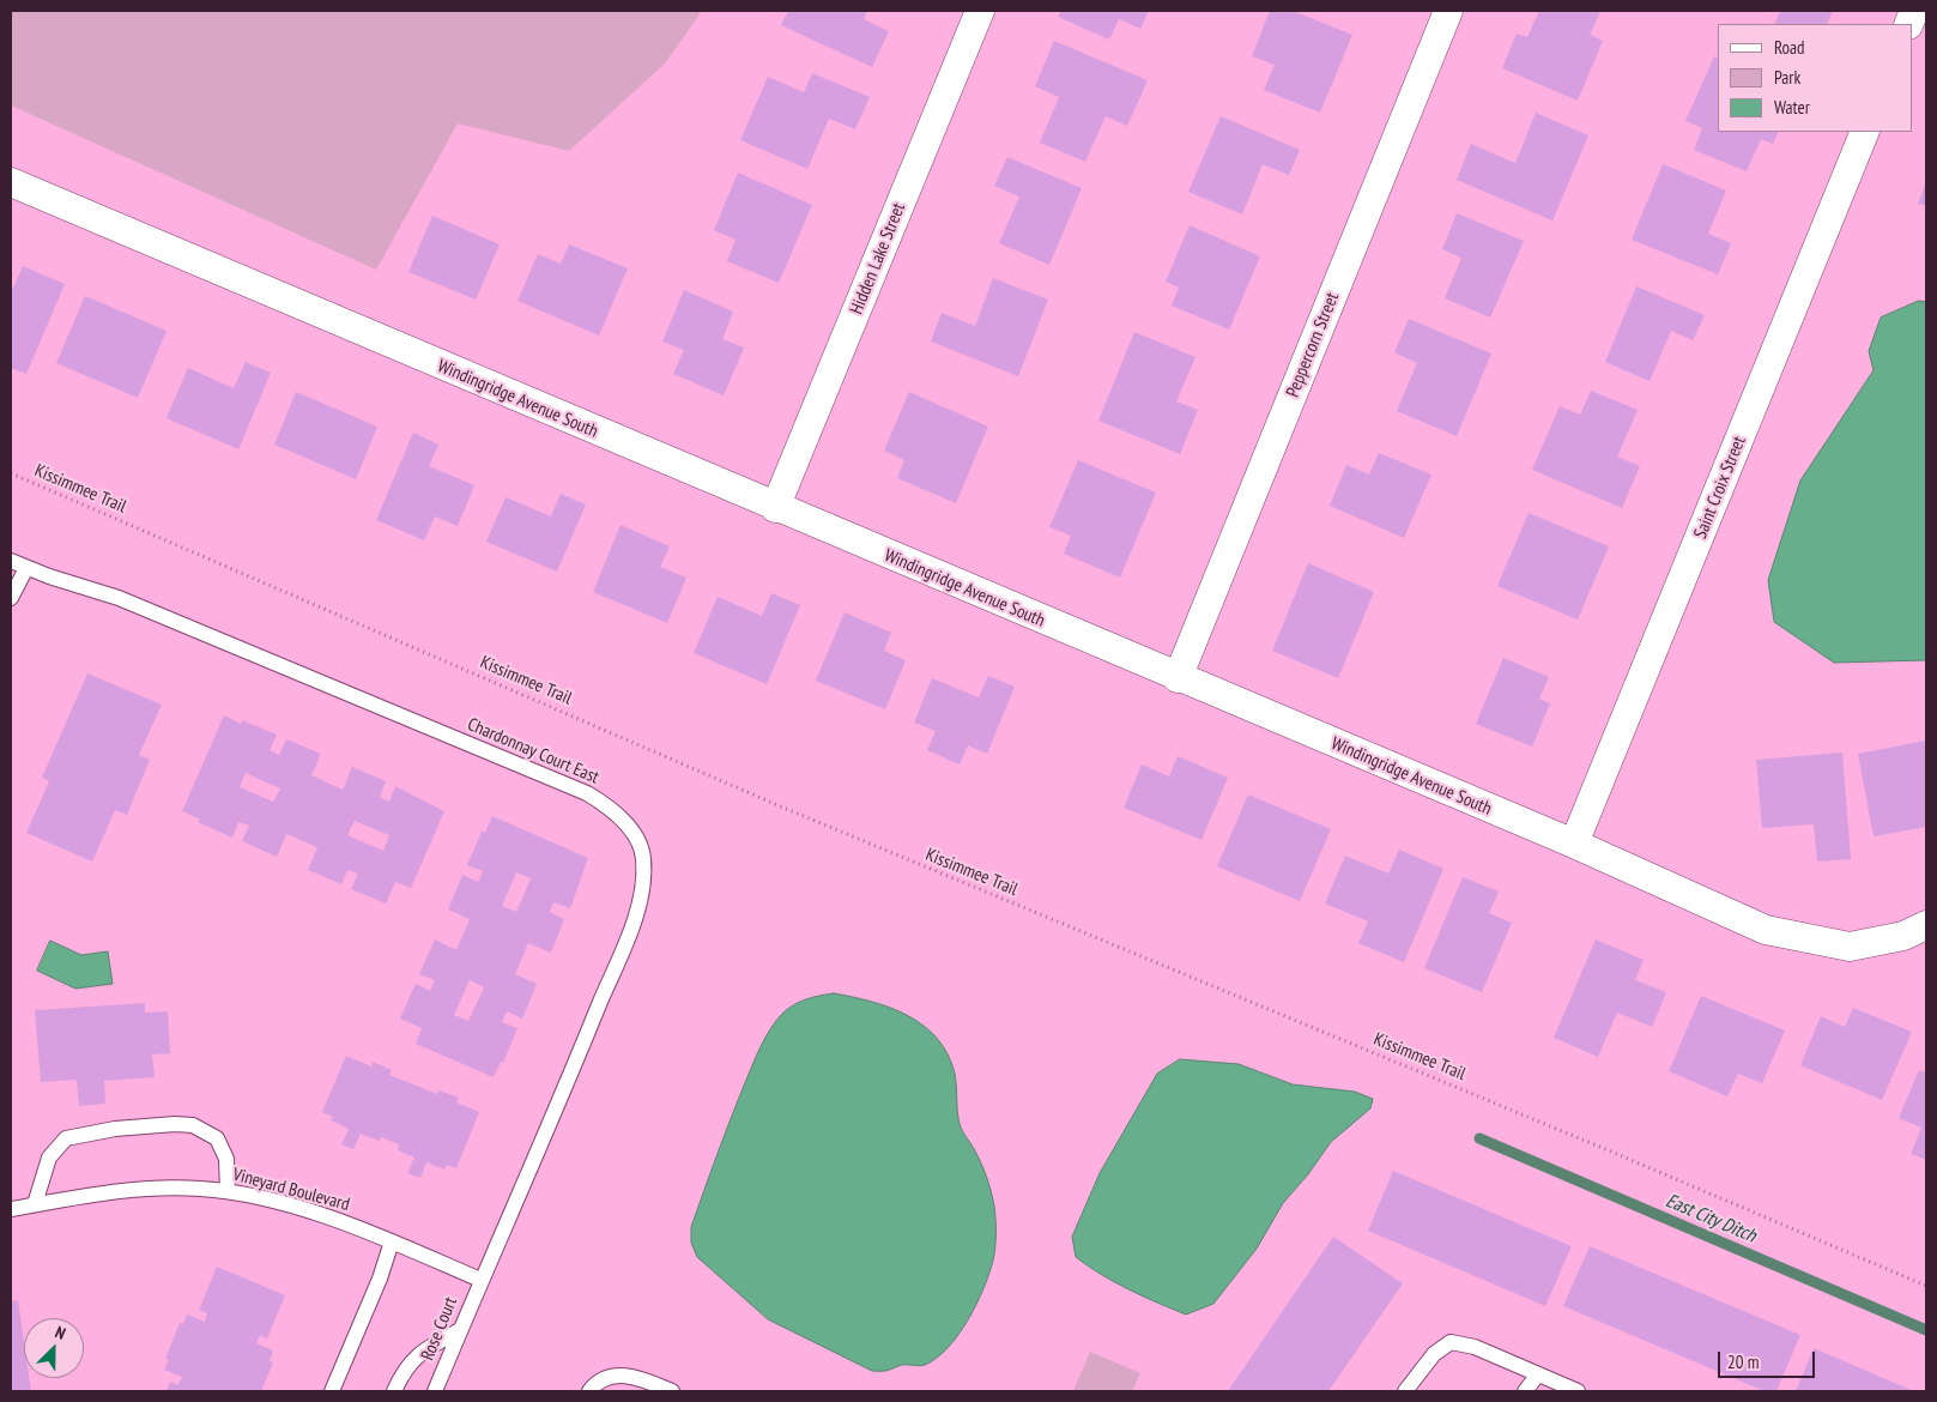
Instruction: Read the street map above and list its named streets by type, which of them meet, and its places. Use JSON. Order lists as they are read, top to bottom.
{
  "streets": {
    "street": [
      "Hidden Lake Street",
      "Peppercorn Street",
      "Windingridge Avenue South",
      "Saint Croix Street"
    ],
    "lane": ["Chardonnay Court East", "Vineyard Boulevard", "Rose Court"],
    "path": ["Kissimmee Trail"]
  },
  "crossings": [
    ["Hidden Lake Street", "Windingridge Avenue South"],
    ["Peppercorn Street", "Windingridge Avenue South"],
    ["Windingridge Avenue South", "Saint Croix Street"],
    ["Chardonnay Court East", "Vineyard Boulevard"],
    ["Chardonnay Court East", "Rose Court"],
    ["Vineyard Boulevard", "Rose Court"]
  ],
  "water": ["East City Ditch"],
  "legend": ["Road", "Park", "Water"],
  "scale_bar": "20 m",
  "north": "top right"
}
